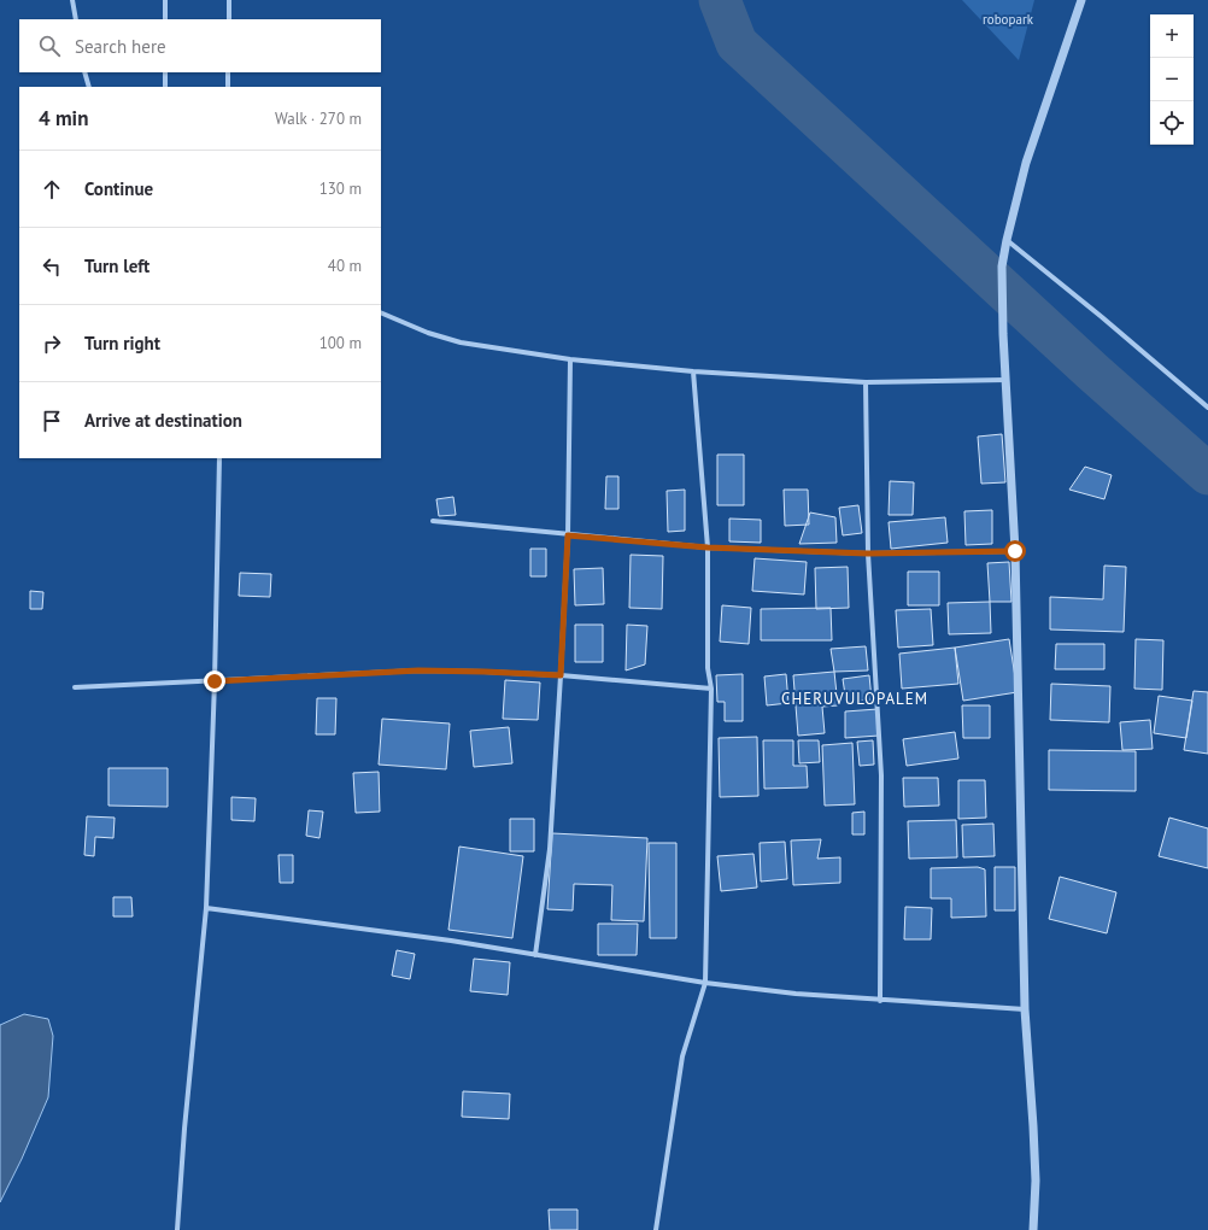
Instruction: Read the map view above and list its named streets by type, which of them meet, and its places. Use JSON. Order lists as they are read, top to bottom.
{
  "districts": ["CHERUVULOPALEM"],
  "parks": ["robopark"],
  "page": {
    "map_buttons": ["+", "−"],
    "search": "Search here",
    "heading": ["4 min", "Walk · 270 m"],
    "list": [
      ["Continue", "130 m"],
      ["Turn left", "40 m"],
      ["Turn right", "100 m"],
      "Arrive at destination"
    ]
  }
}
